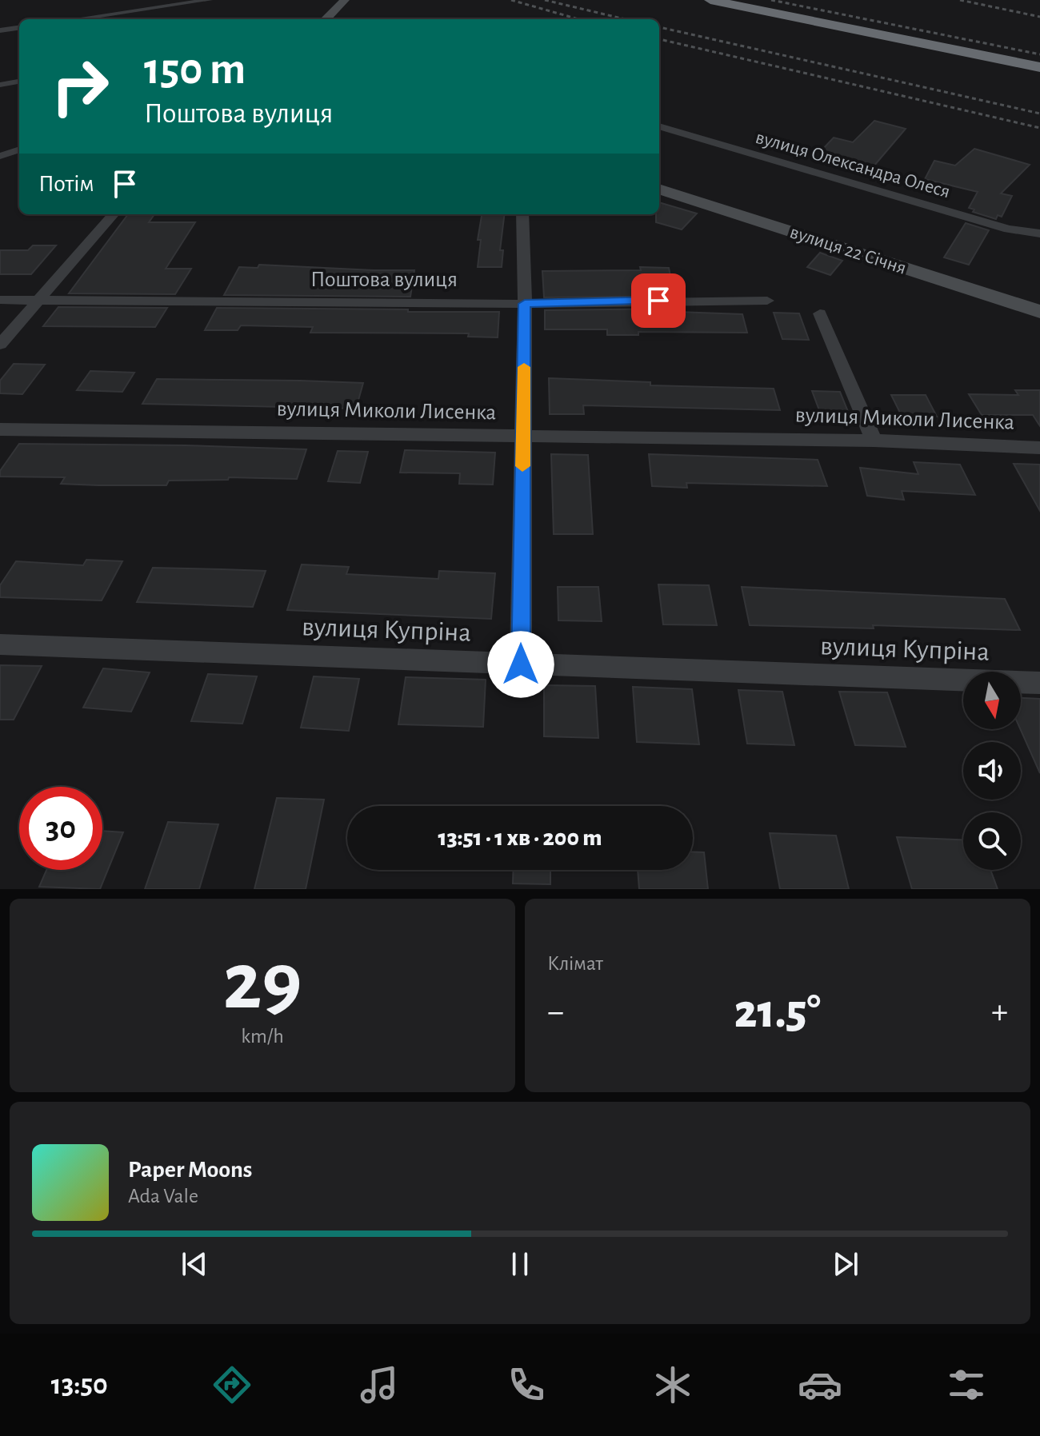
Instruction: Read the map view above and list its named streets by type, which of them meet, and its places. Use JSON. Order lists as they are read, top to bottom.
{
  "streets": {
    "street": [
      "вулиця Олександра Олеся",
      "вулиця 22 Січня",
      "Поштова вулиця",
      "вулиця Миколи Лисенка",
      "вулиця Купріна"
    ]
  },
  "north": "bottom",
  "page": {
    "turn": ["150 m", "Поштова вулиця"],
    "then": "Потім",
    "limit": "30",
    "trip": "13:51 · 1 хв · 200 m",
    "tile": [
      ["29", "km/h"],
      "Клімат"
    ],
    "heat": ["−", "21.5°", "+"],
    "song": ["Paper Moons", "Ada Vale"],
    "tabs": "13:50"
  }
}
